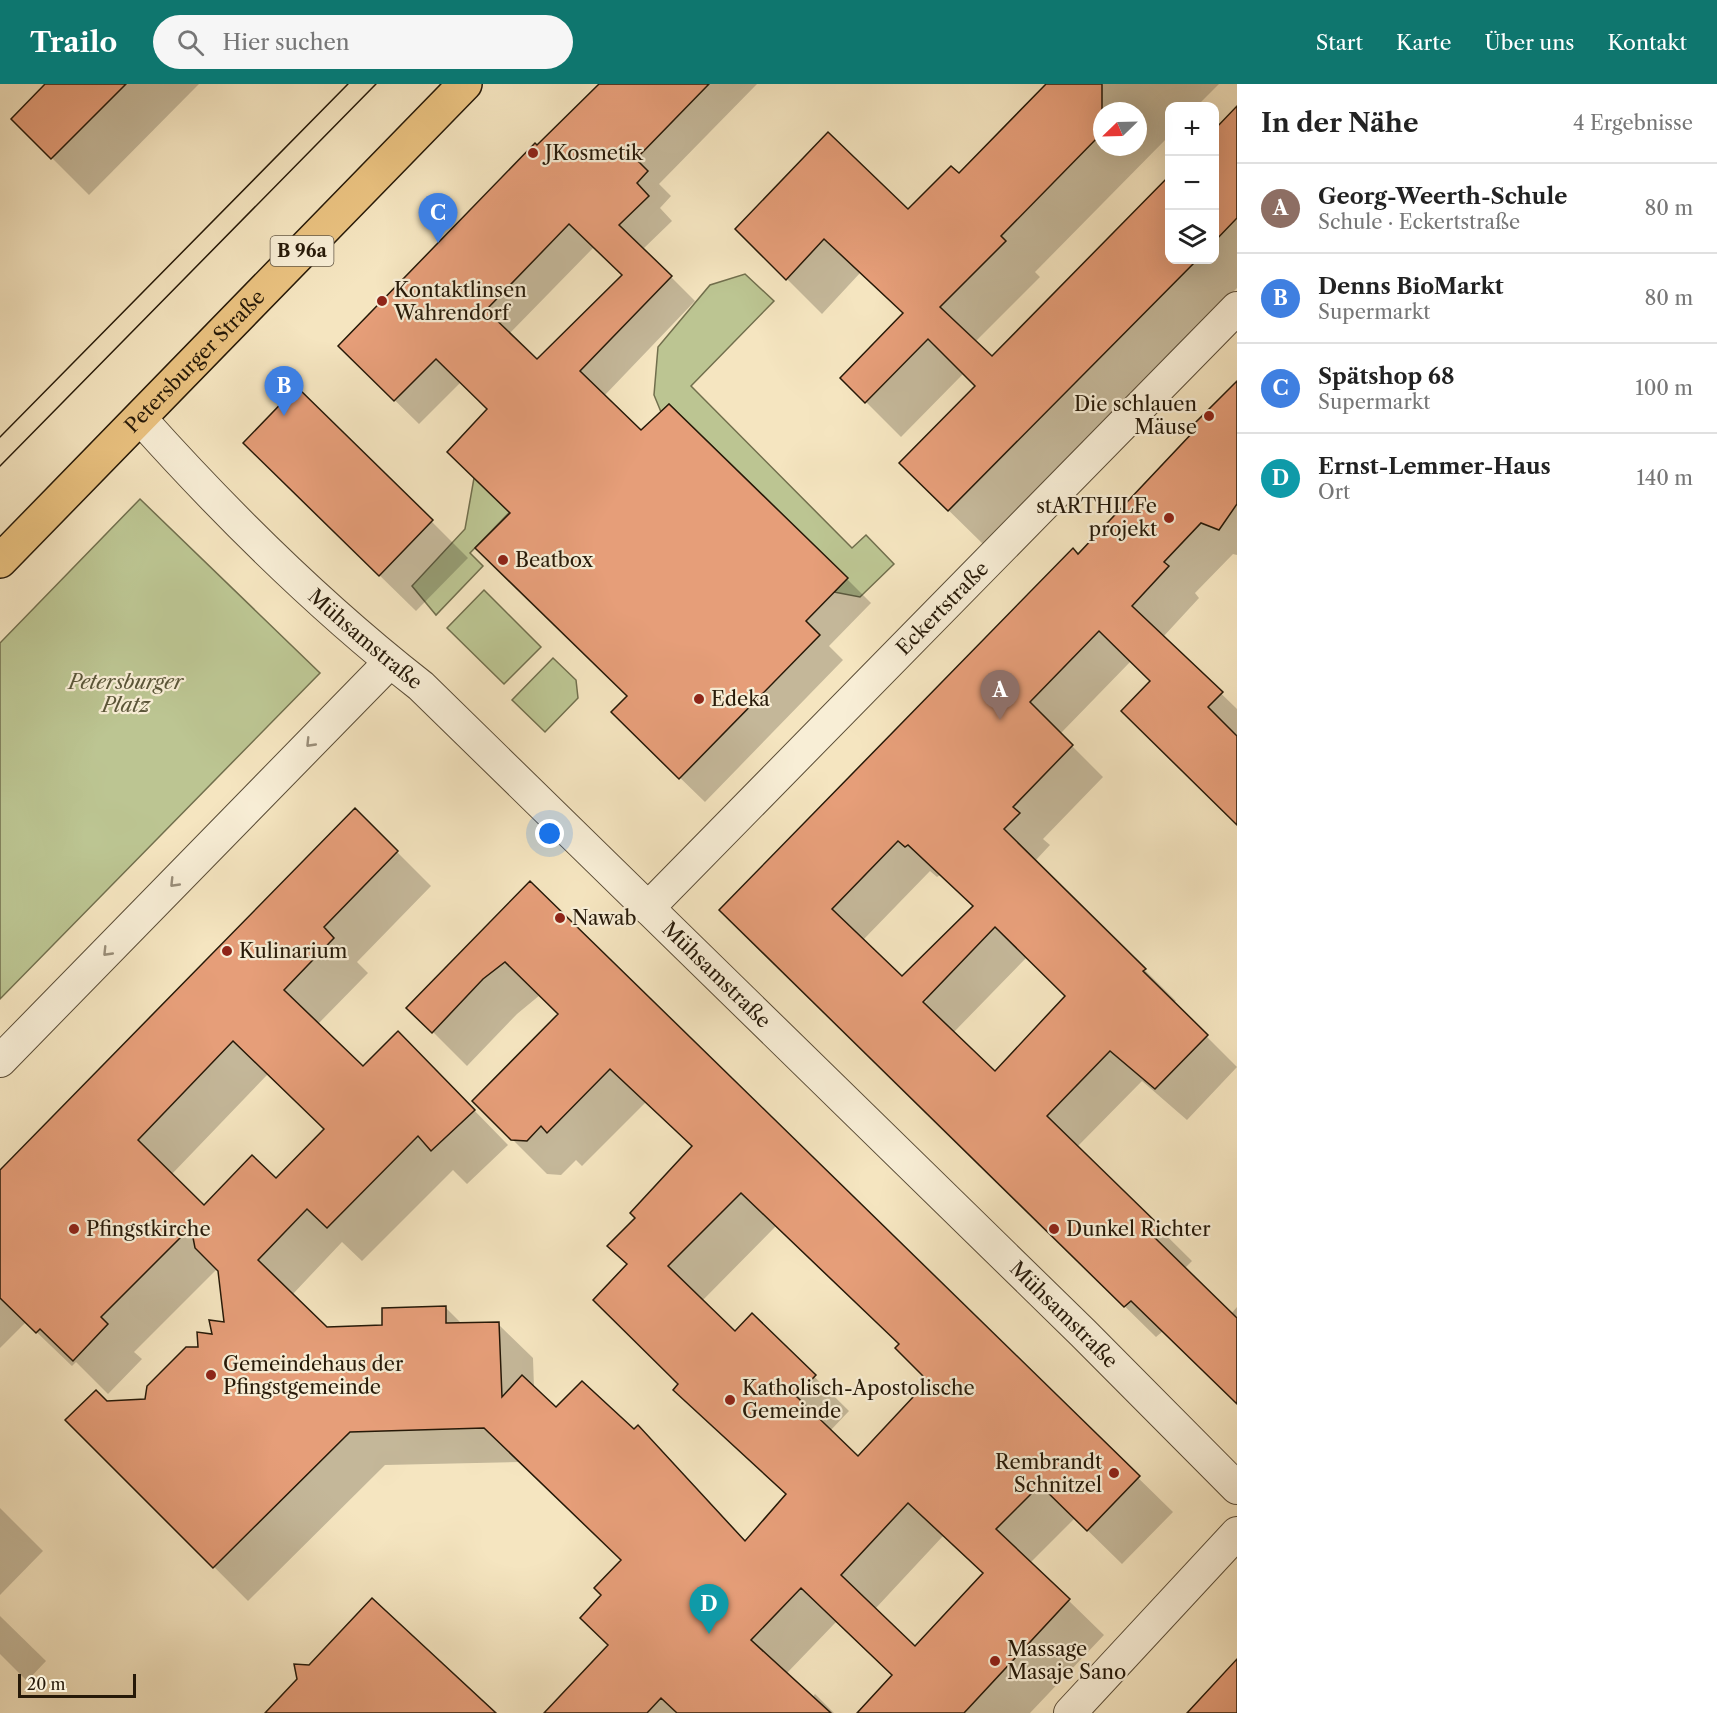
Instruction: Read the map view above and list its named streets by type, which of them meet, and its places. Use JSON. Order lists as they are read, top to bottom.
{
  "streets": {
    "main road": ["B 96a", "Petersburger Straße"],
    "street": ["Eckertstraße", "Mühsamstraße"]
  },
  "crossings": [
    ["Petersburger Straße", "Mühsamstraße"],
    ["Eckertstraße", "Mühsamstraße"]
  ],
  "parks": ["Petersburger Platz"],
  "places": [
    "JKosmetik",
    "Kontaktlinsen Wahrendorf",
    "Die schlauen Mäuse",
    "stARTHILFe projekt",
    "Beatbox",
    "Edeka",
    "Nawab",
    "Kulinarium",
    "Pfingstkirche",
    "Dunkel Richter",
    "Gemeindehaus der Pfingstgemeinde",
    "Katholisch-Apostolische Gemeinde",
    "Rembrandt Schnitzel",
    "Massage Masaje Sano"
  ],
  "scale_bar": "20 m",
  "north": "bottom left",
  "page": {
    "header": "Trailo",
    "search": "Hier suchen",
    "nav": [
      "Start",
      "Karte",
      "Über uns",
      "Kontakt"
    ],
    "heading": ["In der Nähe", "4 Ergebnisse"],
    "map_buttons": ["+", "−"],
    "list": [
      {
        "mark": "A",
        "name": "Georg-Weerth-Schule",
        "note": "Schule · Eckertstraße",
        "value": "80 m"
      },
      {
        "mark": "B",
        "name": "Denns BioMarkt",
        "note": "Supermarkt",
        "value": "80 m"
      },
      {
        "mark": "C",
        "name": "Spätshop 68",
        "note": "Supermarkt",
        "value": "100 m"
      },
      {
        "mark": "D",
        "name": "Ernst-Lemmer-Haus",
        "note": "Ort",
        "value": "140 m"
      }
    ],
    "pins": [
      "C",
      "B",
      "A",
      "D"
    ],
    "scale": "20 m"
  }
}
